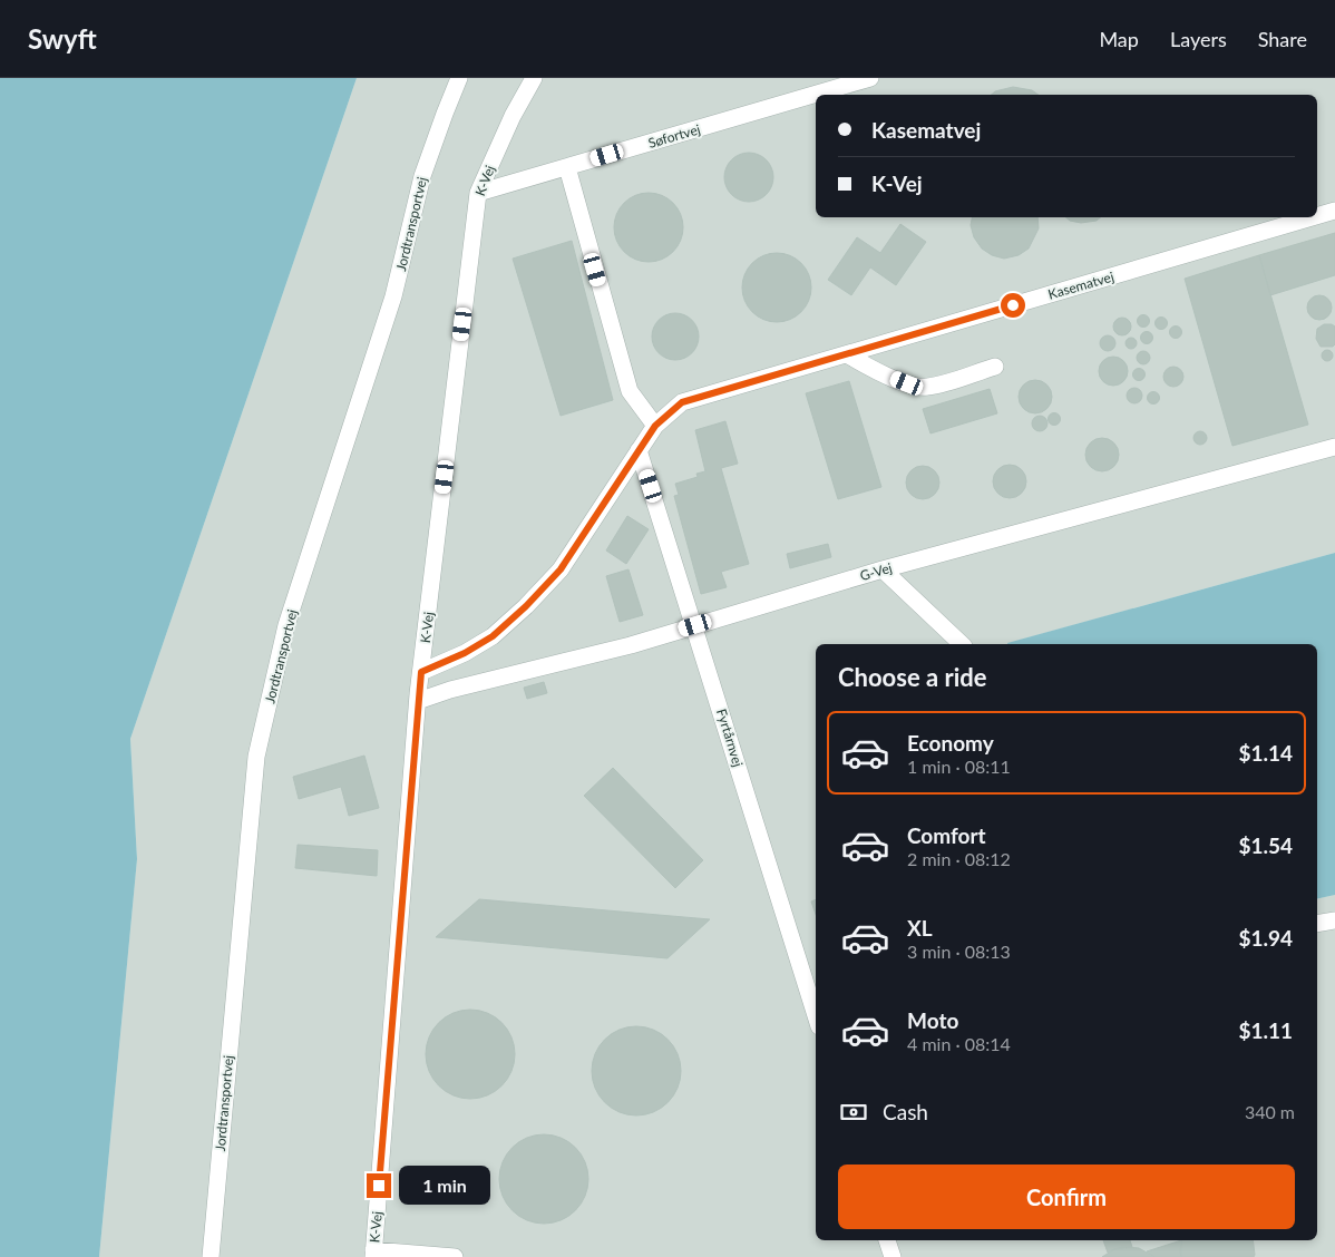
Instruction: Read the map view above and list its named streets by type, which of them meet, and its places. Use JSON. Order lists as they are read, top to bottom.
{
  "streets": {
    "lane": [
      "Søfortvej",
      "K-Vej",
      "Jordtransportvej",
      "Kasematvej",
      "G-Vej",
      "Fyrtårnvej"
    ]
  },
  "crossings": [
    ["Søfortvej", "K-Vej"],
    ["K-Vej", "Kasematvej"],
    ["K-Vej", "G-Vej"],
    ["Kasematvej", "Fyrtårnvej"],
    ["G-Vej", "Fyrtårnvej"]
  ],
  "page": {
    "header": "Swyft",
    "nav": ["Map", "Layers", "Share"],
    "banner": ["Kasematvej", "K-Vej"],
    "heading": "Choose a ride",
    "list": [
      {
        "name": "Economy",
        "note": "1 min · 08:11",
        "value": "$1.14"
      },
      {
        "name": "Comfort",
        "note": "2 min · 08:12",
        "value": "$1.54"
      },
      {
        "name": "XL",
        "note": "3 min · 08:13",
        "value": "$1.94"
      },
      {
        "name": "Moto",
        "note": "4 min · 08:14",
        "value": "$1.11"
      }
    ],
    "pay": ["Cash", "340 m"],
    "buttons": "Confirm",
    "bubble": "1 min"
  }
}
